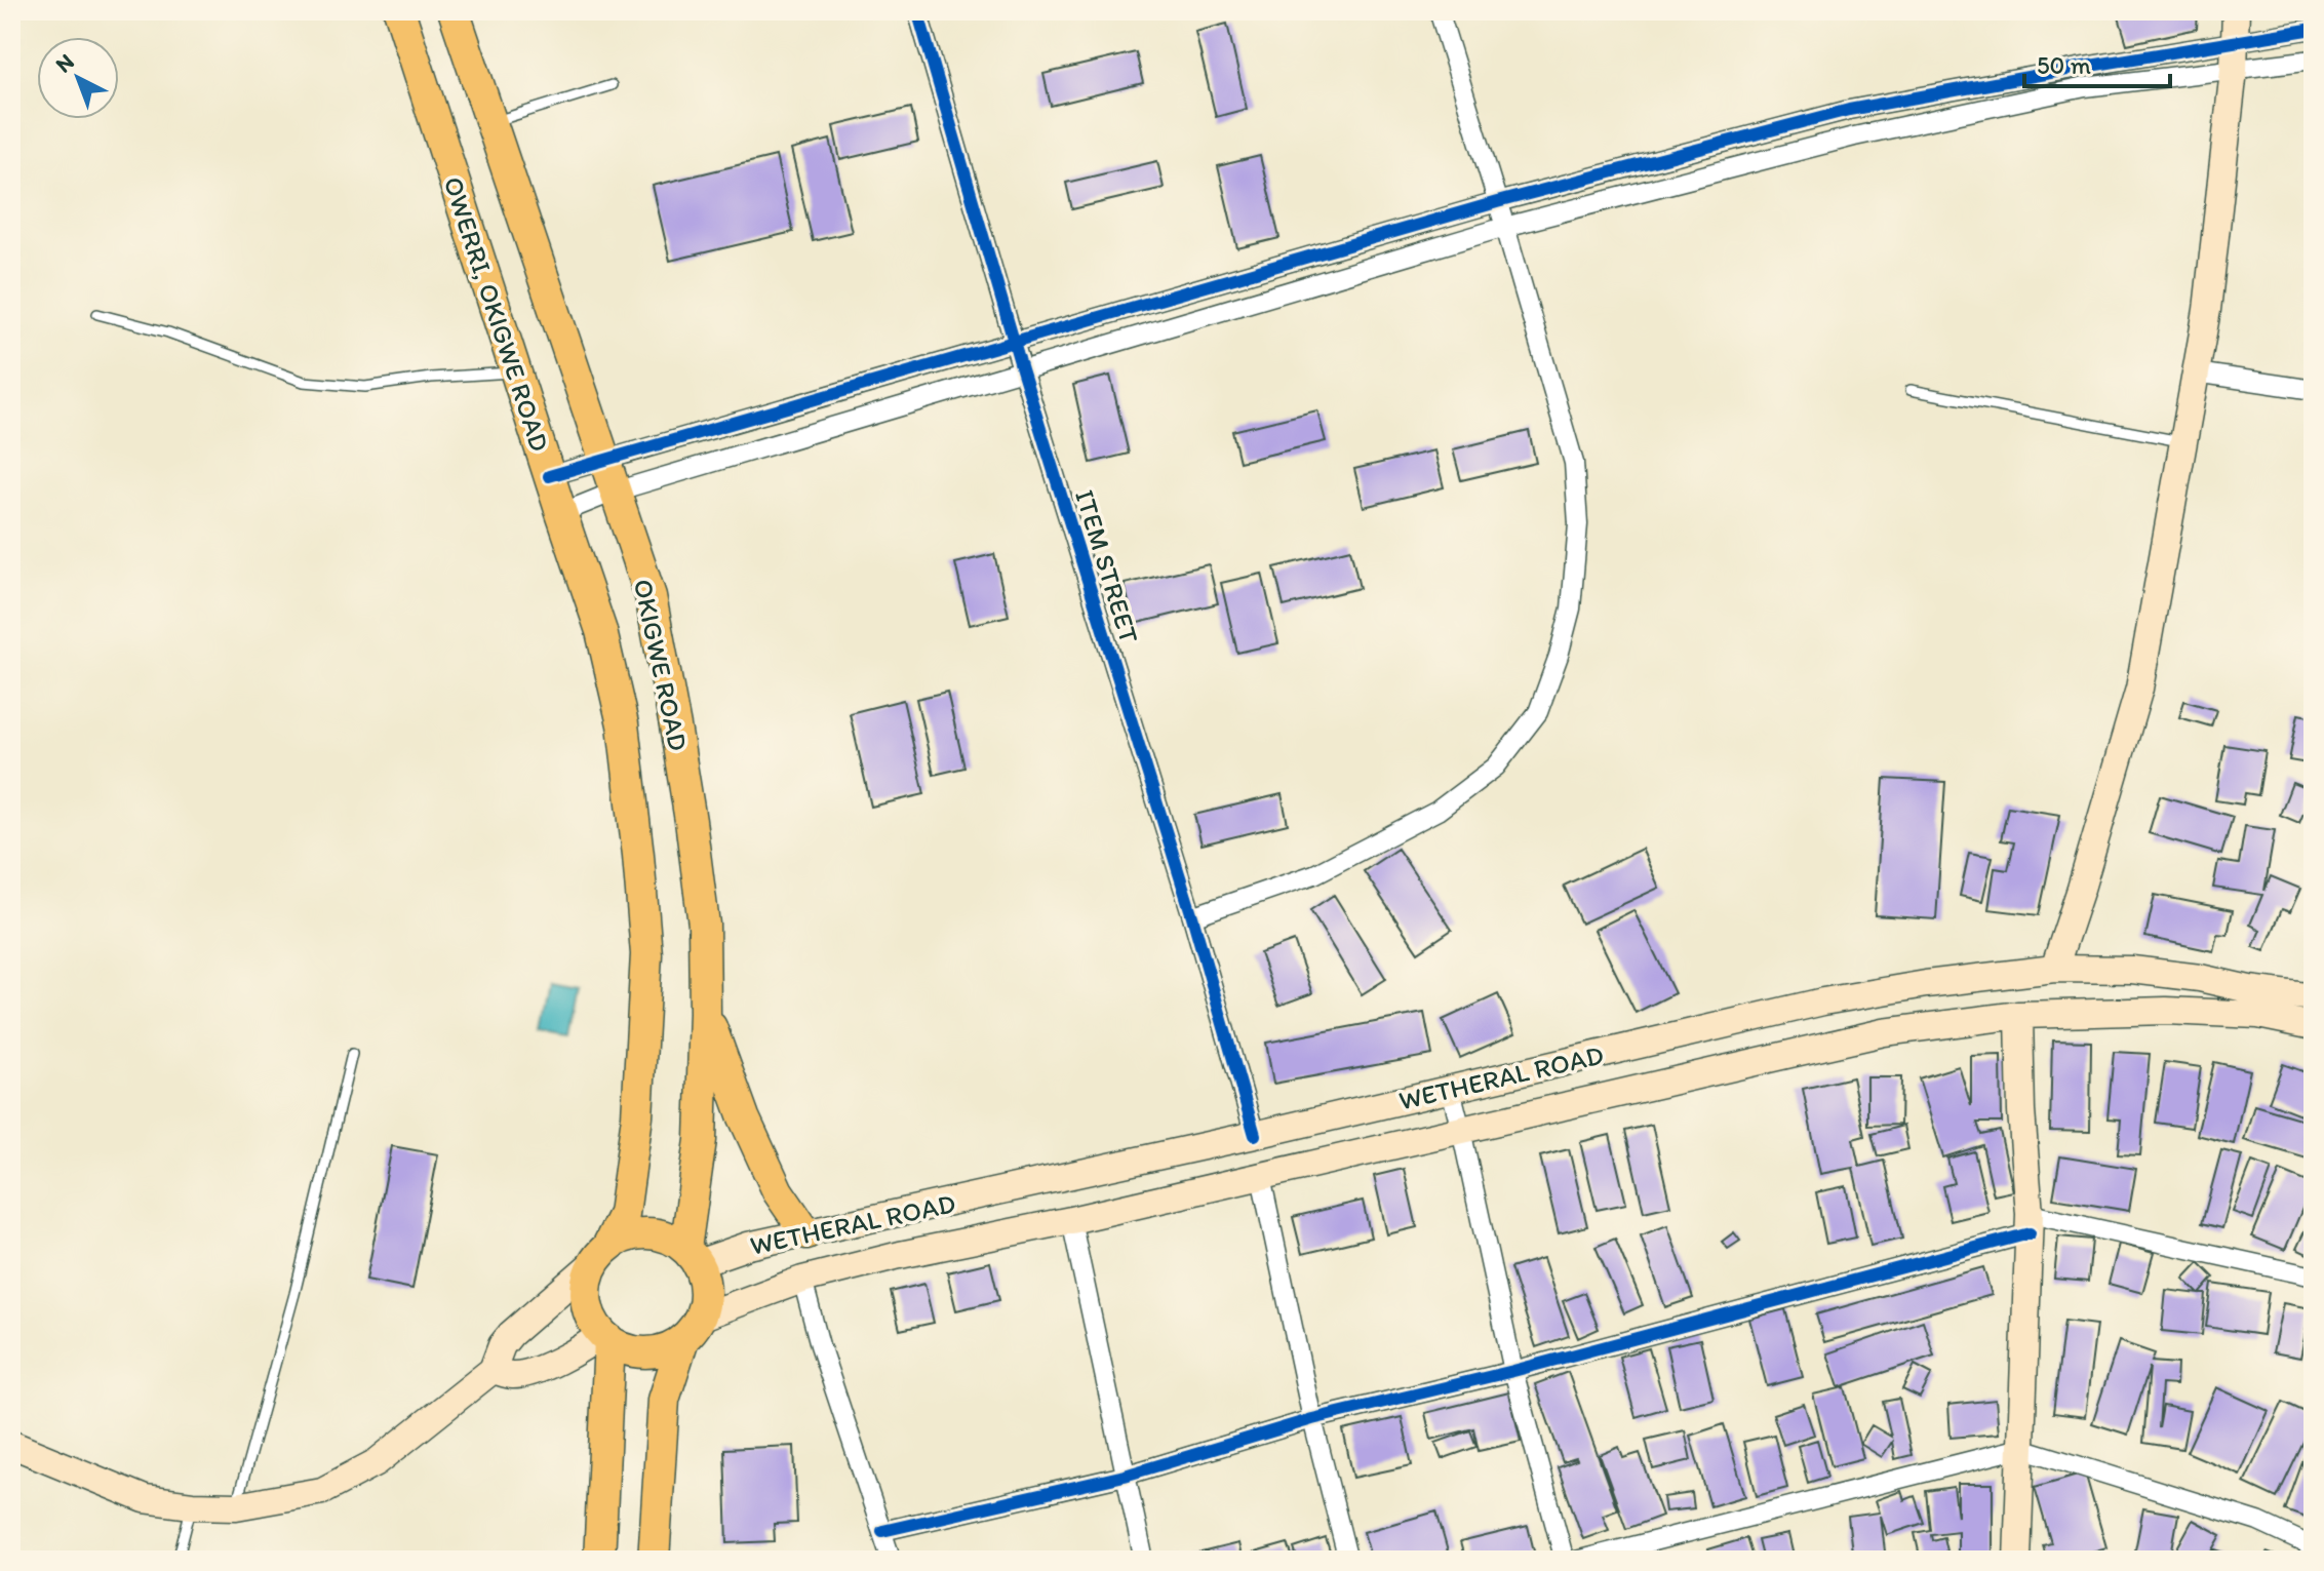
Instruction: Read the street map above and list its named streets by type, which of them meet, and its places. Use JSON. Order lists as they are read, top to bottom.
{
  "streets": {
    "main road": ["OWERRI, OKIGWE ROAD", "OKIGWE ROAD", "WETHERAL ROAD"],
    "street": ["ITEM STREET"]
  },
  "crossings": [
    ["OWERRI, OKIGWE ROAD", "OKIGWE ROAD"],
    ["OWERRI, OKIGWE ROAD", "WETHERAL ROAD"],
    ["ITEM STREET", "WETHERAL ROAD"],
    ["OKIGWE ROAD", "WETHERAL ROAD"]
  ],
  "scale_bar": "50 m",
  "north": "top left"
}
